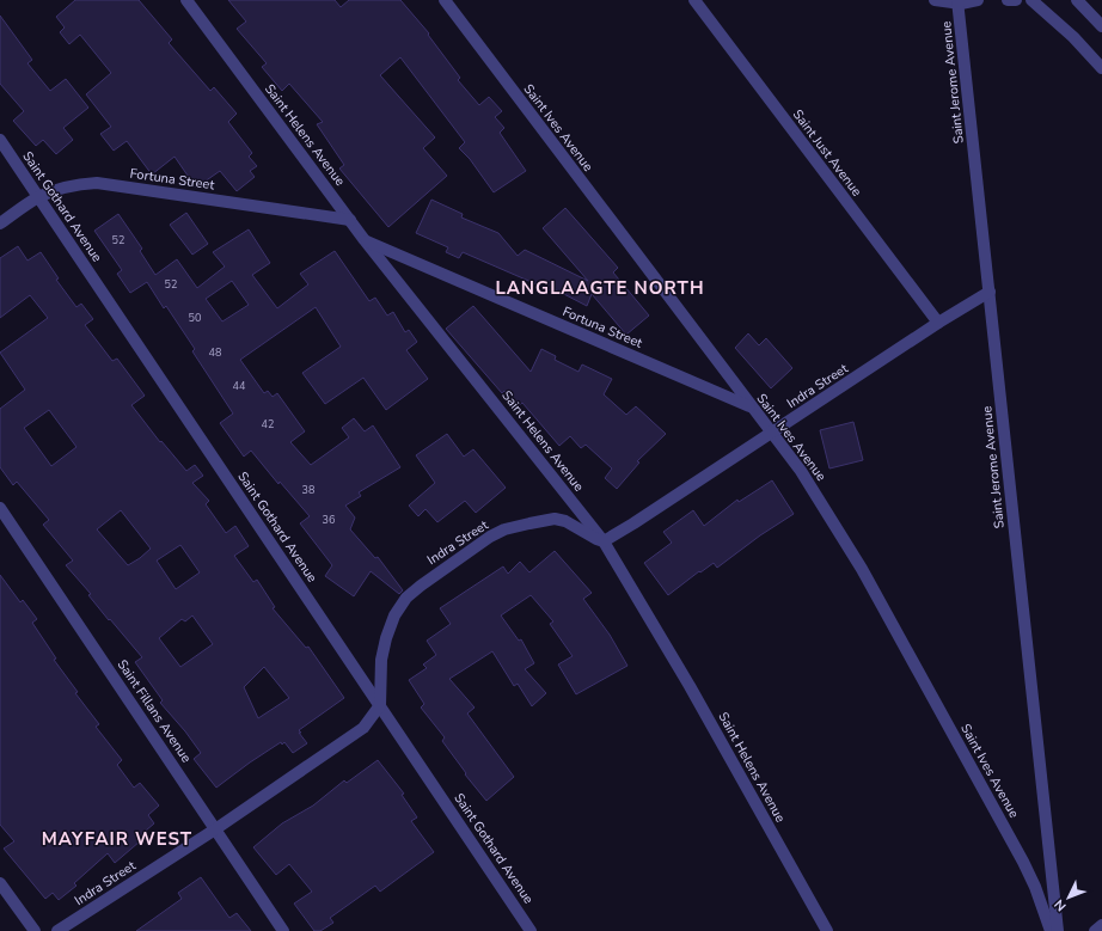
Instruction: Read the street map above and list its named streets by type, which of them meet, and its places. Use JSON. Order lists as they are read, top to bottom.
{
  "streets": {
    "street": [
      "Saint Jerome Avenue",
      "Saint Ives Avenue",
      "Saint Helens Avenue",
      "Saint Just Avenue",
      "Fortuna Street",
      "Saint Gothard Avenue",
      "Indra Street",
      "Saint Fillans Avenue"
    ]
  },
  "crossings": [
    ["Saint Jerome Avenue", "Indra Street"],
    ["Saint Ives Avenue", "Fortuna Street"],
    ["Saint Ives Avenue", "Indra Street"],
    ["Saint Helens Avenue", "Fortuna Street"],
    ["Saint Helens Avenue", "Indra Street"],
    ["Saint Just Avenue", "Indra Street"],
    ["Fortuna Street", "Saint Gothard Avenue"],
    ["Saint Gothard Avenue", "Indra Street"],
    ["Indra Street", "Saint Fillans Avenue"]
  ],
  "districts": ["LANGLAAGTE NORTH", "MAYFAIR WEST"],
  "house_numbers": [
    "52",
    "52",
    "50",
    "48",
    "44",
    "42",
    "38",
    "36"
  ],
  "north": "bottom left"
}
